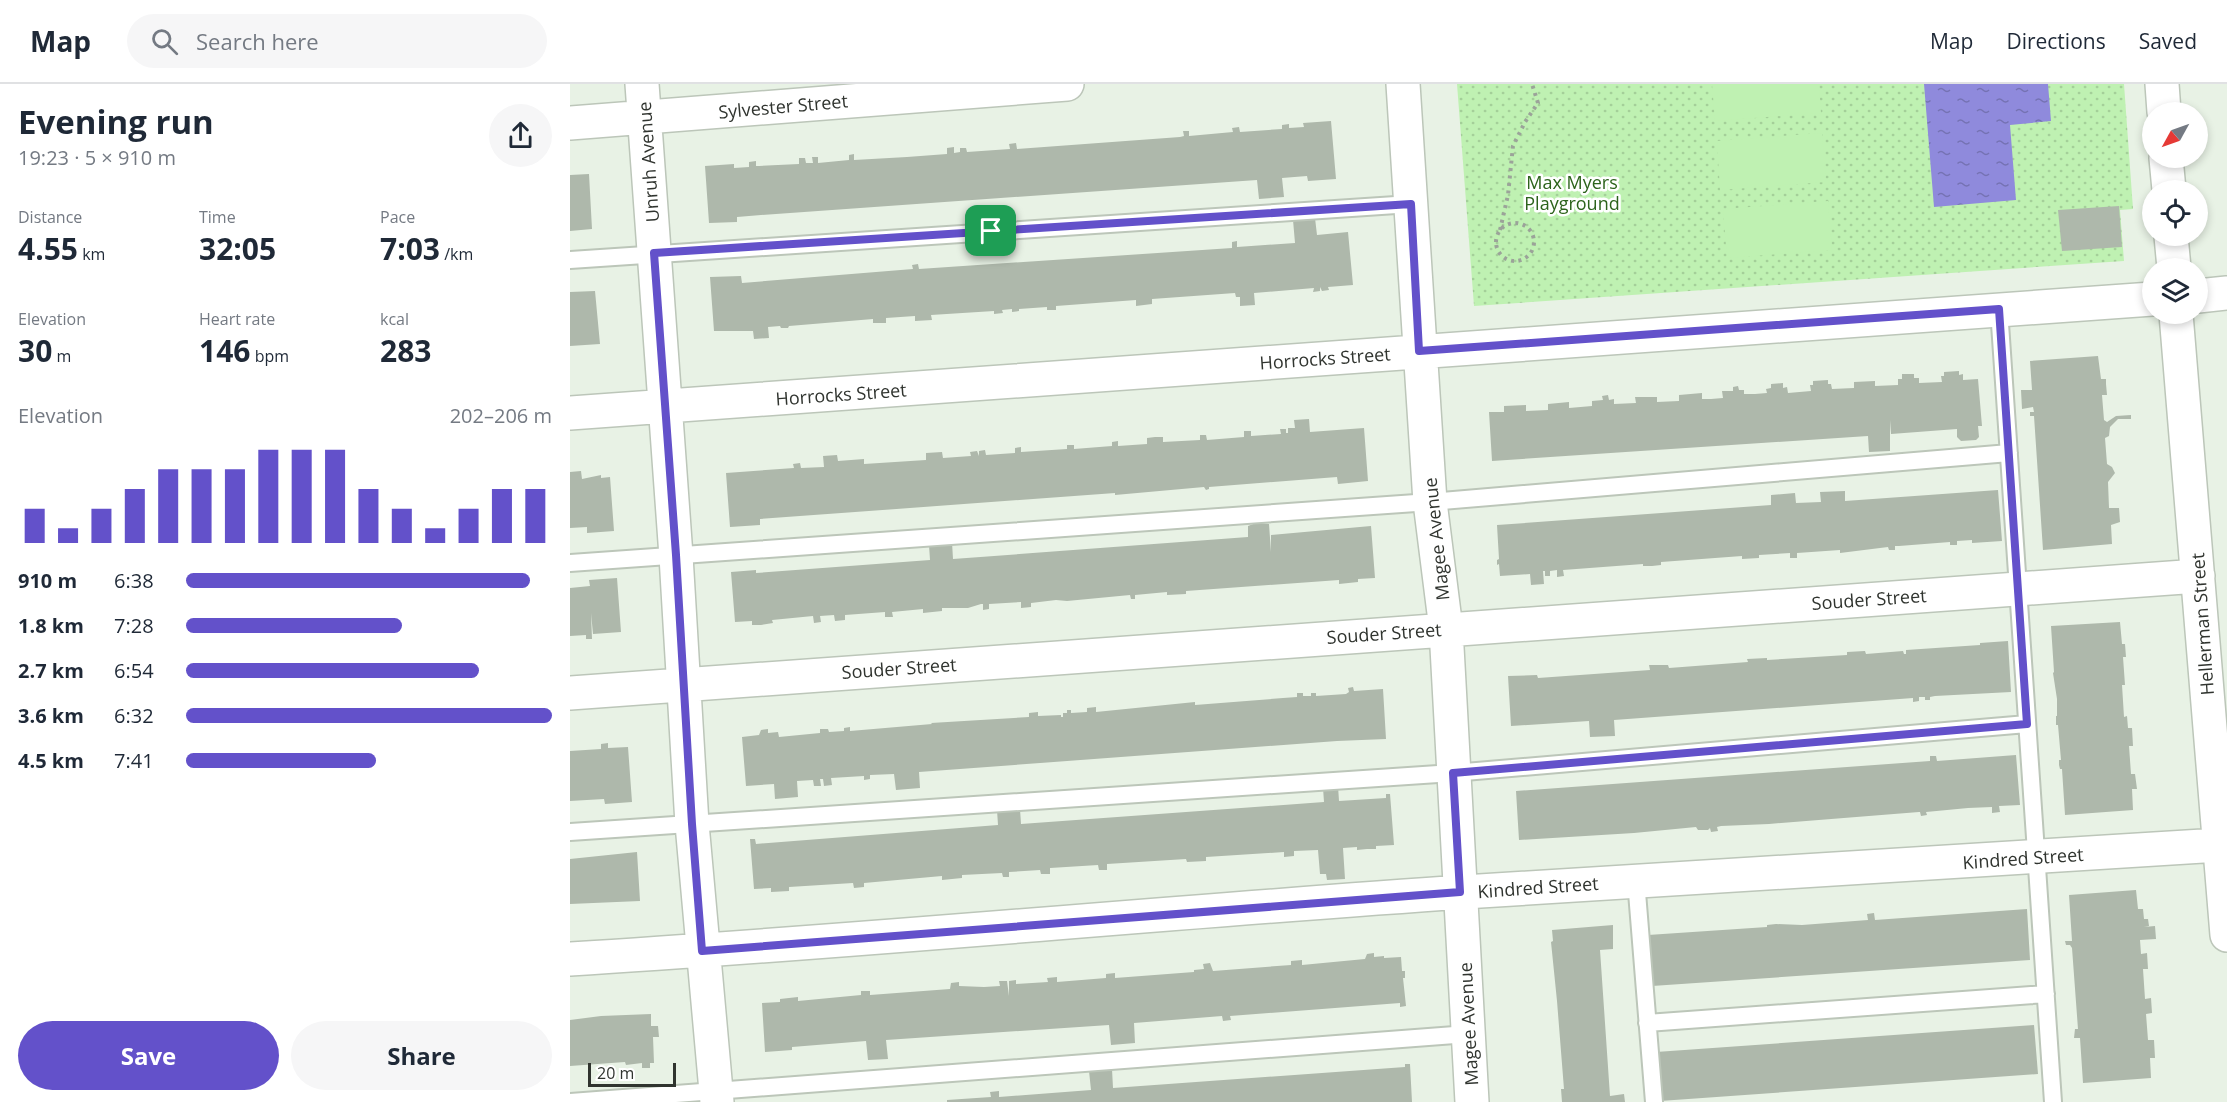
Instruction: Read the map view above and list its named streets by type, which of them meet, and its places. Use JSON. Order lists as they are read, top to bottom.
{
  "streets": {
    "street": [
      "Sylvester Street",
      "Unruh Avenue",
      "Horrocks Street",
      "Magee Avenue",
      "Souder Street",
      "Hellerman Street",
      "Kindred Street"
    ]
  },
  "crossings": [
    ["Sylvester Street", "Unruh Avenue"],
    ["Unruh Avenue", "Horrocks Street"],
    ["Unruh Avenue", "Souder Street"],
    ["Unruh Avenue", "Kindred Street"],
    ["Horrocks Street", "Magee Avenue"],
    ["Magee Avenue", "Souder Street"],
    ["Magee Avenue", "Kindred Street"],
    ["Souder Street", "Hellerman Street"],
    ["Hellerman Street", "Kindred Street"]
  ],
  "parks": ["Max Myers Playground"],
  "scale_bar": "20 m",
  "north": "bottom left",
  "page": {
    "header": "Map",
    "search": "Search here",
    "nav": ["Map", "Directions", "Saved"],
    "heading": ["Evening run", "19:23 · 5 × 910 m"],
    "stats": [
      ["Distance", "4.55 km"],
      ["Time", "32:05"],
      ["Pace", "7:03 /km"],
      ["Elevation", "30 m"],
      ["Heart rate", "146 bpm"],
      ["kcal", "283"]
    ],
    "chart": ["Elevation", "202–206 m"],
    "list": [
      {
        "name": "910 m",
        "note": "6:38"
      },
      {
        "name": "1.8 km",
        "note": "7:28"
      },
      {
        "name": "2.7 km",
        "note": "6:54"
      },
      {
        "name": "3.6 km",
        "note": "6:32"
      },
      {
        "name": "4.5 km",
        "note": "7:41"
      }
    ],
    "buttons": ["Save", "Share"],
    "scale": "20 m"
  }
}
